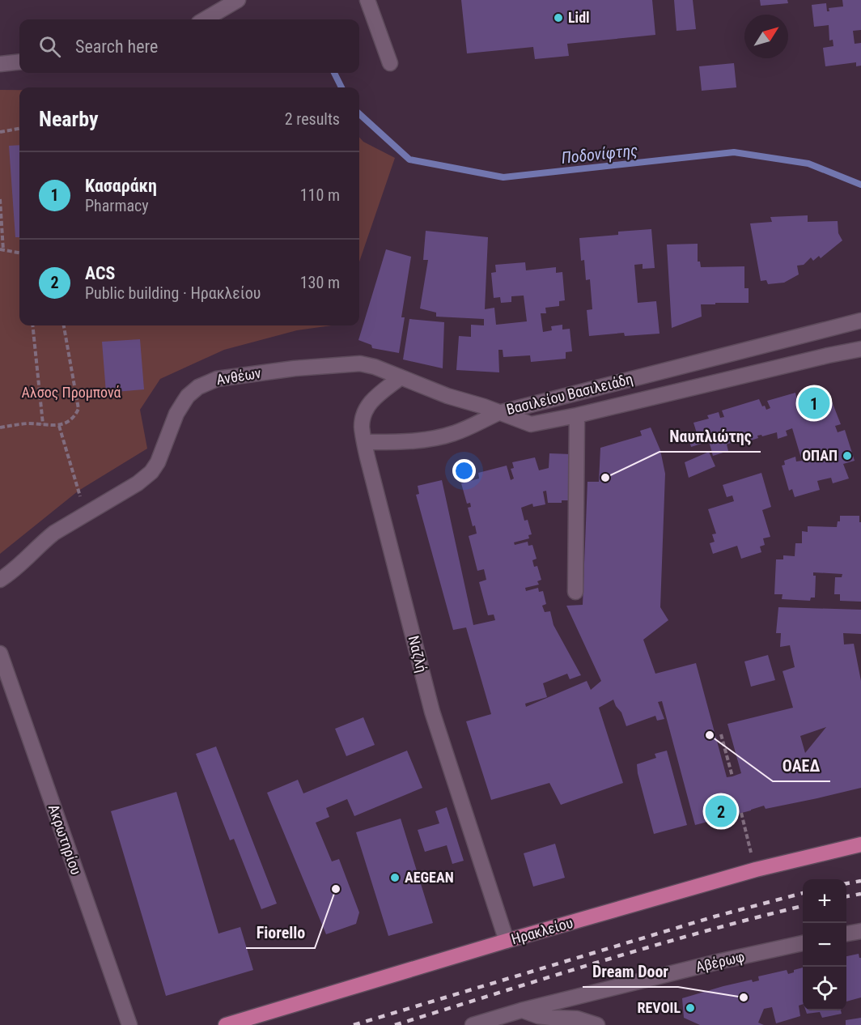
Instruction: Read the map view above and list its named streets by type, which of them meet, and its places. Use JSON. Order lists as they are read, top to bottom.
{
  "streets": {
    "main road": ["Ηρακλείου"],
    "street": [
      "Ανθέων",
      "Βασιλείου Βασιλειάδη",
      "Ναζλή",
      "Ακρωτηρίου",
      "Αβέρωφ"
    ]
  },
  "crossings": [
    ["Ανθέων", "Βασιλείου Βασιλειάδη"],
    ["Ανθέων", "Ναζλή"],
    ["Ναζλή", "Ηρακλείου"]
  ],
  "water": ["Ποδονίφτης"],
  "parks": ["Αλσος Προμπονά"],
  "places": [
    "Lidl",
    "ΟΠΑΠ",
    "Ναυπλιώτης",
    "ΟΑΕΔ",
    "AEGEAN",
    "Fiorello",
    "Dream Door",
    "REVOIL"
  ],
  "north": "top right",
  "page": {
    "search": "Search here",
    "heading": ["Nearby", "2 results"],
    "list": [
      {
        "mark": "1",
        "name": "Κασαράκη",
        "note": "Pharmacy",
        "value": "110 m"
      },
      {
        "mark": "2",
        "name": "ACS",
        "note": "Public building · Ηρακλείου",
        "value": "130 m"
      }
    ],
    "pins": ["1", "2"],
    "map_buttons": ["+", "−"]
  }
}
